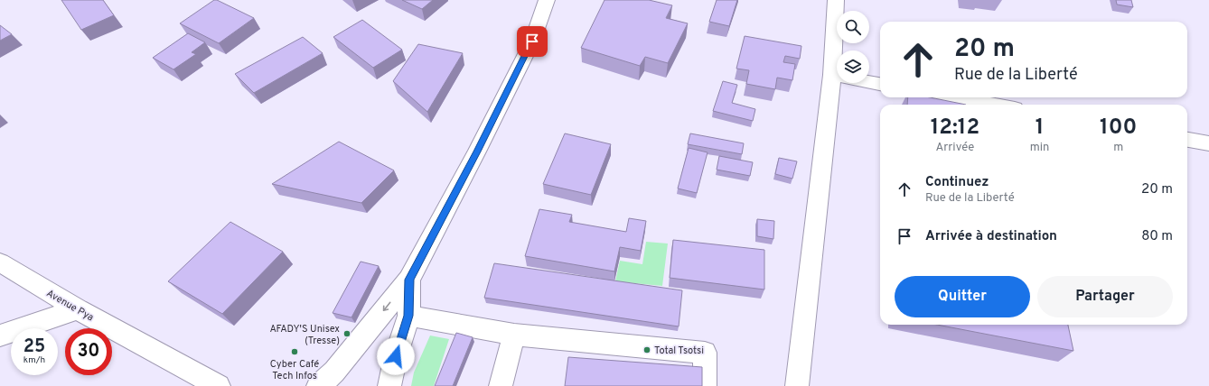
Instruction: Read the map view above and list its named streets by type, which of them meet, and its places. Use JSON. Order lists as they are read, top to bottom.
{
  "streets": {
    "street": ["Avenue Pya"]
  },
  "places": ["AFADY'S Unisex (Tresse)", "Total Tsotsi", "Cyber Café Tech Infos"],
  "page": {
    "turn": ["20 m", "Rue de la Liberté"],
    "eta": [
      "12:12",
      "Arrivée",
      "1",
      "min",
      "100",
      "m"
    ],
    "list": [
      {
        "name": "Continuez",
        "note": "Rue de la Liberté",
        "value": "20 m"
      },
      {
        "name": "Arrivée à destination",
        "value": "80 m"
      }
    ],
    "buttons": ["Quitter", "Partager"],
    "speed": "25 km/h",
    "limit": "30"
  }
}
